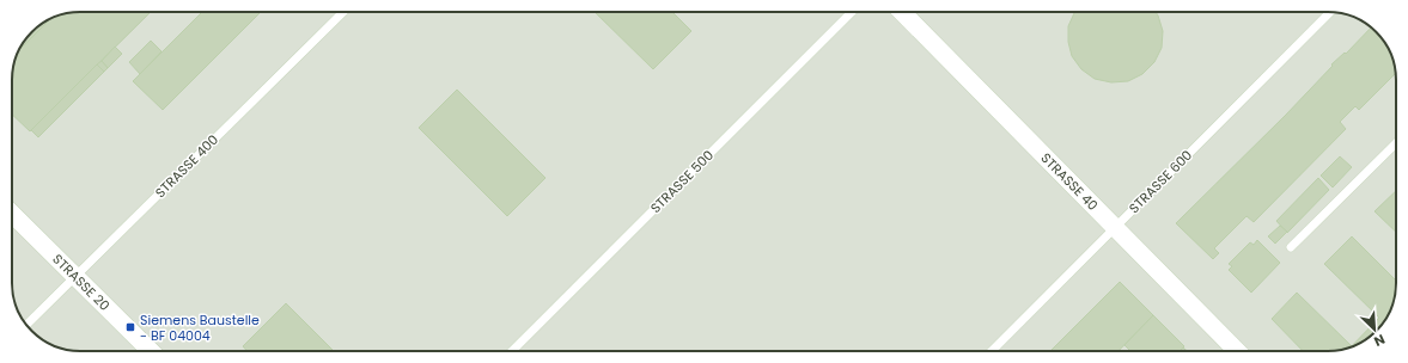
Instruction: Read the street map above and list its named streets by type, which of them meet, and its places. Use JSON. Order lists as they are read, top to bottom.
{
  "streets": {
    "street": ["STRASSE 40", "STRASSE 20"],
    "lane": ["STRASSE 400", "STRASSE 500", "STRASSE 600"]
  },
  "crossings": [
    ["STRASSE 400", "STRASSE 20"],
    ["STRASSE 40", "STRASSE 600"]
  ],
  "places": {
    "transit": ["Siemens Baustelle - BF 04004"]
  },
  "north": "bottom right"
}
